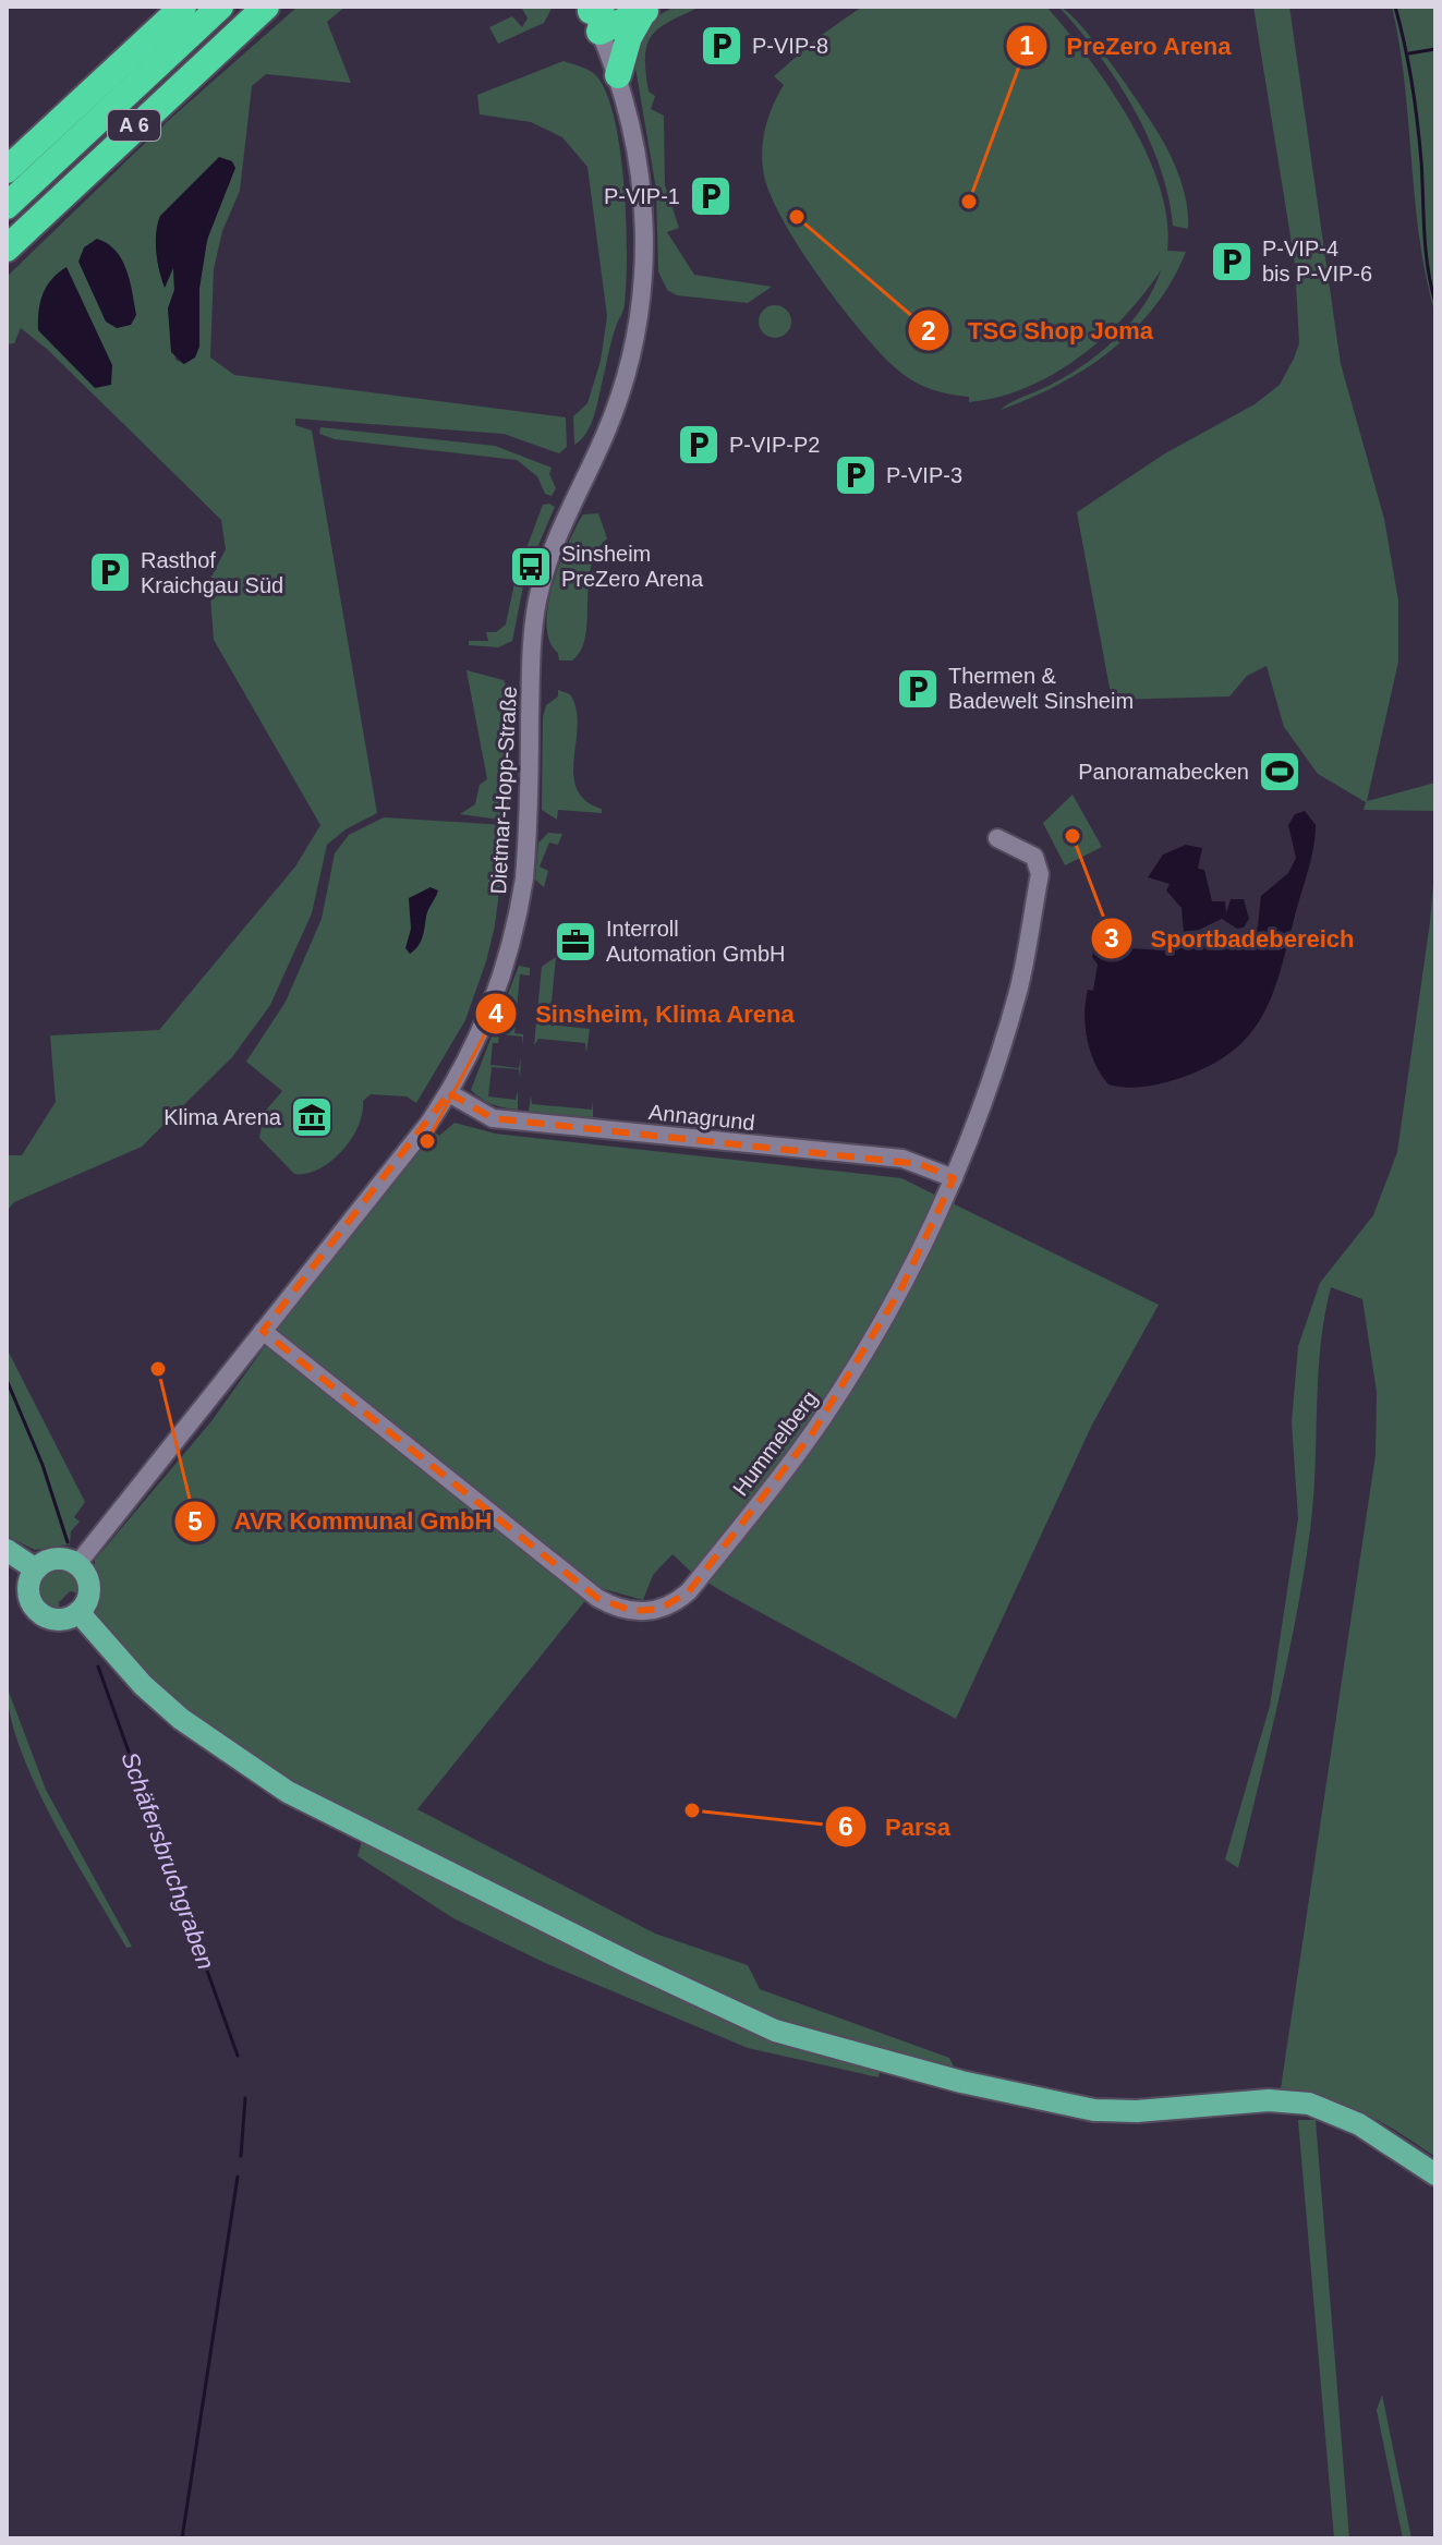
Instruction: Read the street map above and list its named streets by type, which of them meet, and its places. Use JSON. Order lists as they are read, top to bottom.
{
  "streets": {
    "highway": ["A 6"],
    "street": ["Dietmar-Hopp-Straße", "Annagrund", "Hummelberg"]
  },
  "crossings": [
    ["Dietmar-Hopp-Straße", "Annagrund"],
    ["Dietmar-Hopp-Straße", "Hummelberg"],
    ["Annagrund", "Hummelberg"]
  ],
  "water": ["Schäfersbruchgraben"],
  "places": {
    "parking": [
      "P-VIP-8",
      "P-VIP-1",
      "P-VIP-4 bis P-VIP-6",
      "P-VIP-P2",
      "P-VIP-3",
      "Rasthof Kraichgau Süd",
      "Thermen & Badewelt Sinsheim"
    ],
    "other": [
      "PreZero Arena",
      "TSG Shop Joma",
      "Sportbadebereich",
      "Sinsheim, Klima Arena",
      "AVR Kommunal GmbH",
      "Parsa"
    ],
    "bus stop": ["Sinsheim PreZero Arena"],
    "sports": ["Panoramabecken"],
    "office": ["Interroll Automation GmbH"],
    "museum": ["Klima Arena"]
  }
}
